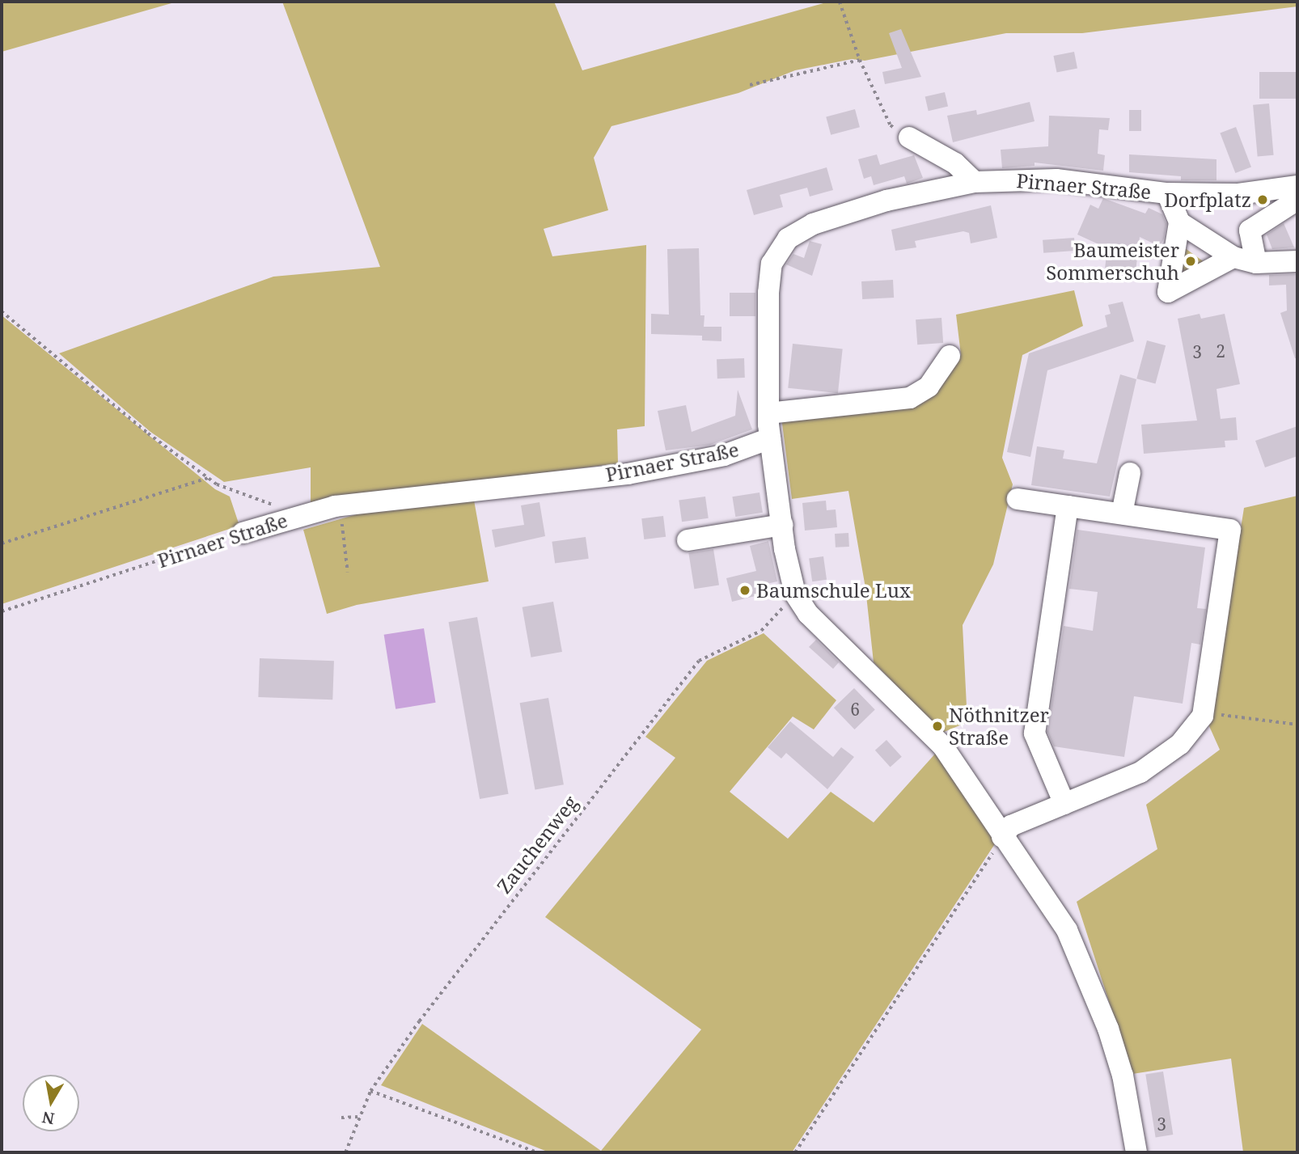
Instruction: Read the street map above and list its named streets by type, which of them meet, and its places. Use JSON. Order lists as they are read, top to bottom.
{
  "streets": {
    "street": ["Pirnaer Straße"],
    "path": ["Zauchenweg"]
  },
  "places": [
    "Dorfplatz",
    "Baumeister Sommerschuh",
    "Baumschule Lux",
    "Nöthnitzer Straße"
  ],
  "house_numbers": [
    "2",
    "3",
    "6",
    "3"
  ],
  "north": "bottom"
}
